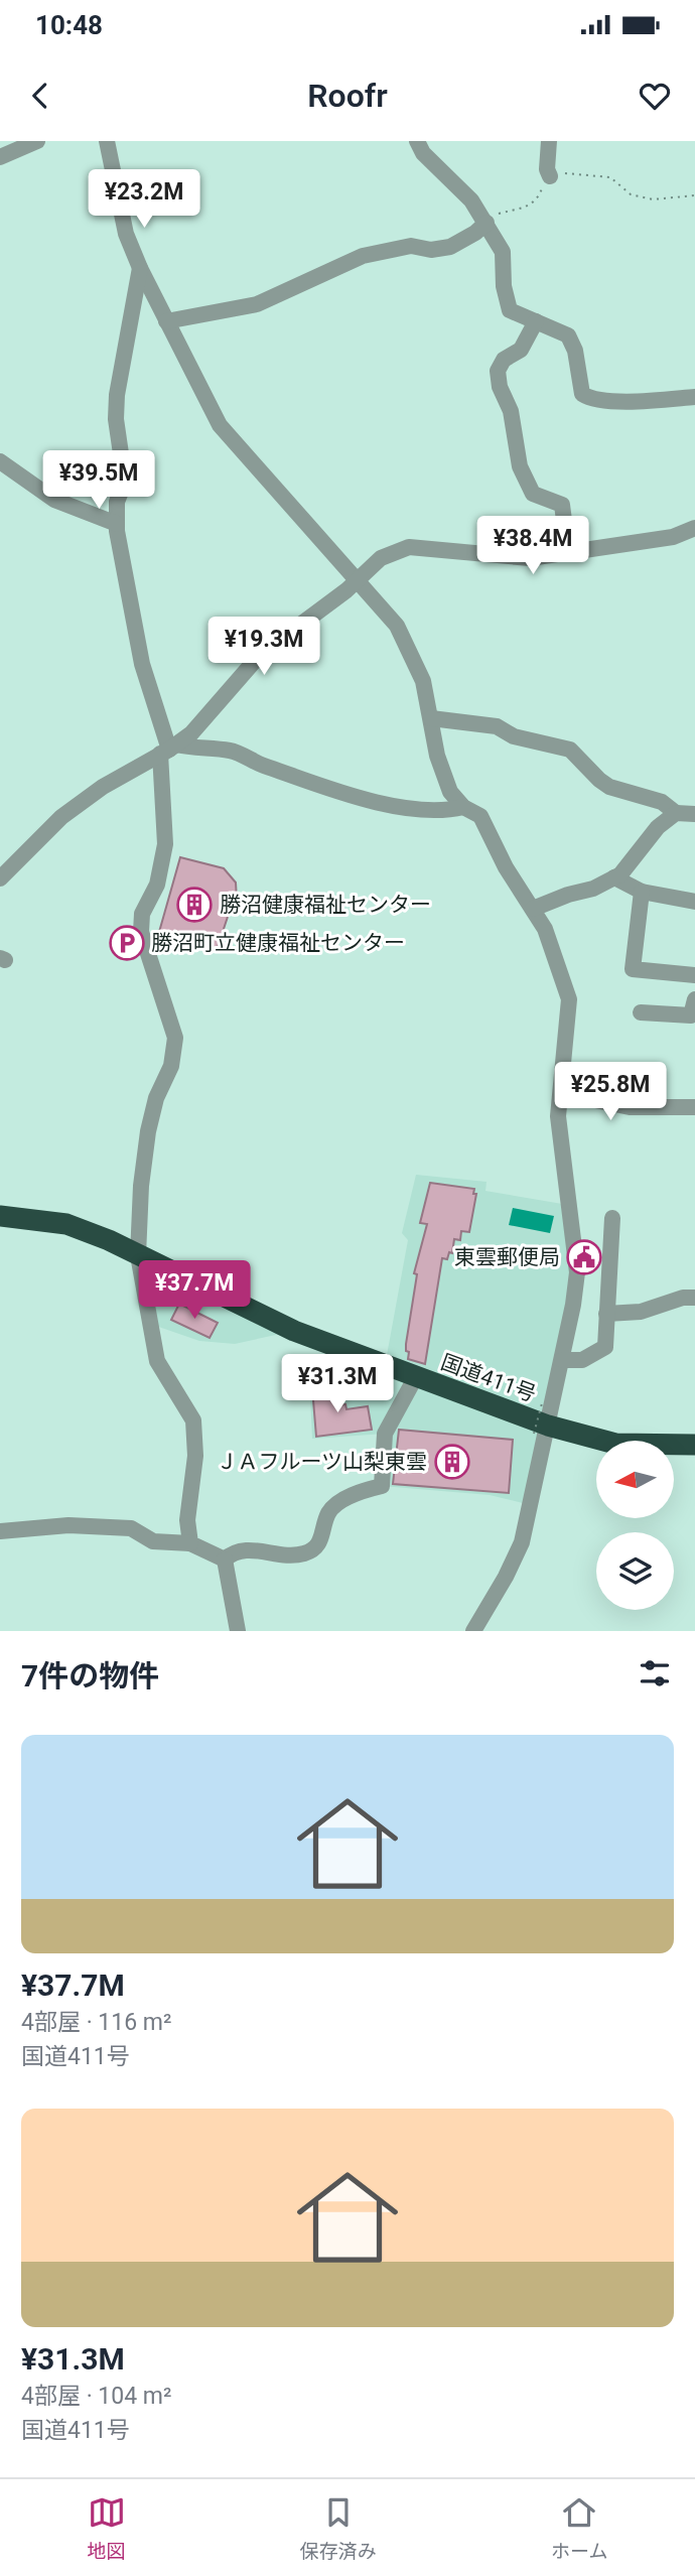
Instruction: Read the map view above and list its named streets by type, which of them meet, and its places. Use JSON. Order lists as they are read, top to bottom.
{
  "streets": {
    "highway": ["国道411号"]
  },
  "places": {
    "building": ["勝沼健康福祉センター", "ＪＡフルーツ山梨東雲"],
    "parking": ["勝沼町立健康福祉センター"],
    "public building": ["東雲郵便局"]
  },
  "north": "left",
  "page": {
    "status": "10:48",
    "header": "Roofr",
    "price": [
      "¥23.2M",
      "¥39.5M",
      "¥38.4M",
      "¥19.3M",
      "¥25.8M",
      "¥37.7M",
      "¥31.3M"
    ],
    "heading": "7件の物件",
    "list": [
      {
        "name": "¥37.7M",
        "note": "4部屋 · 116 m² · 国道411号"
      },
      {
        "name": "¥31.3M",
        "note": "4部屋 · 104 m² · 国道411号"
      }
    ],
    "tabs": ["地図", "保存済み", "ホーム"]
  }
}
